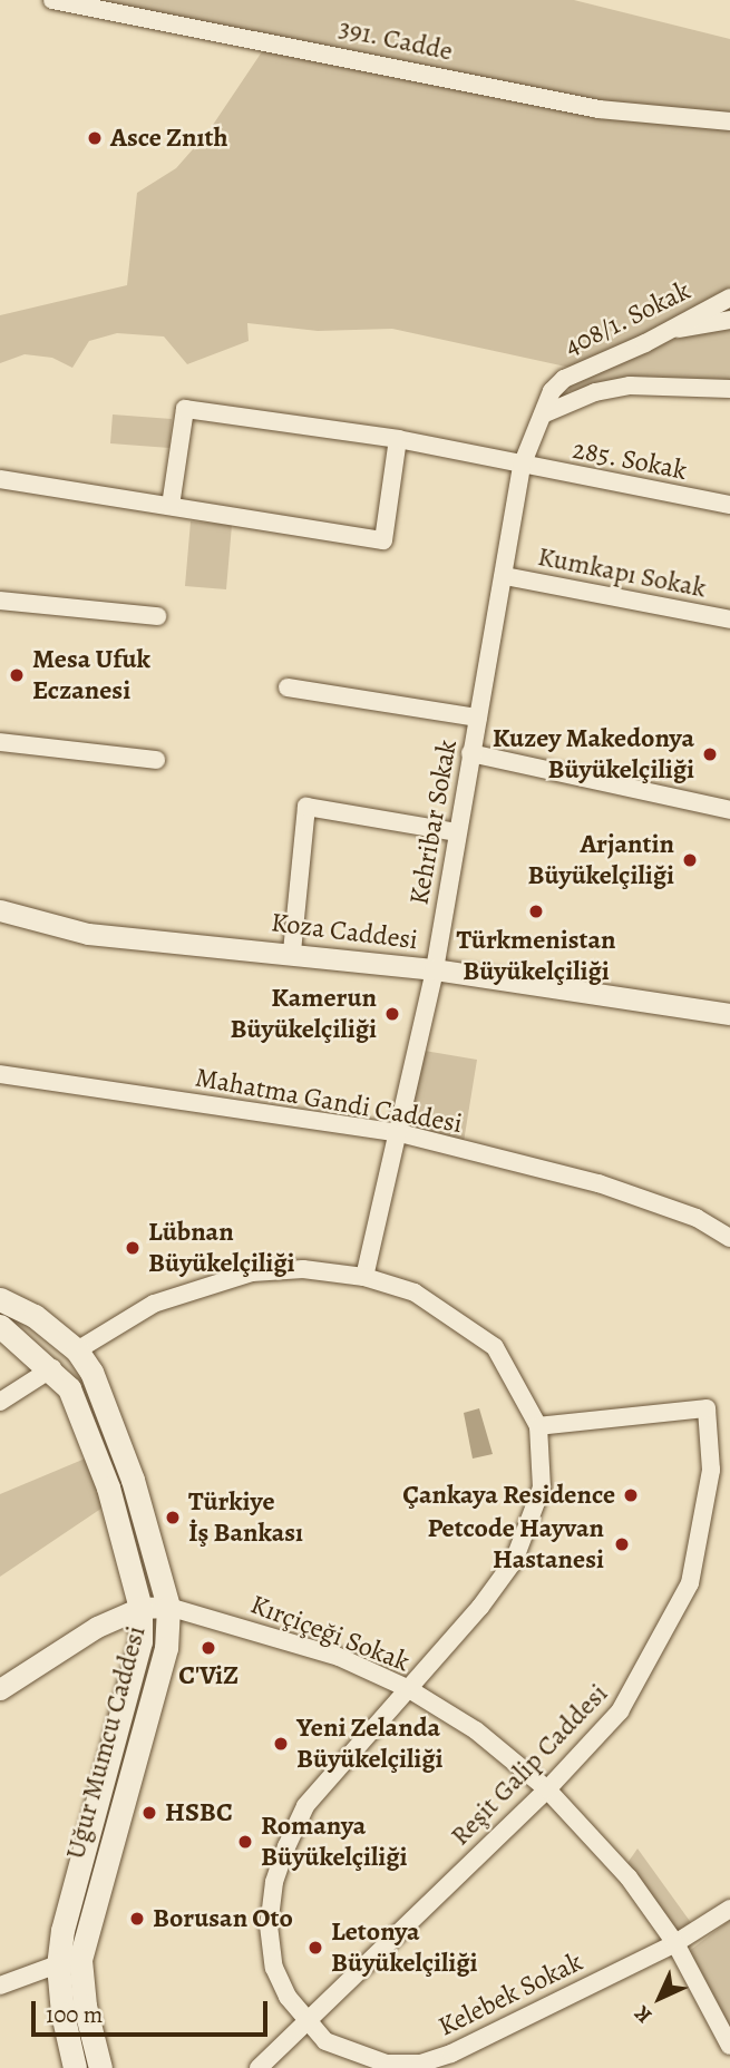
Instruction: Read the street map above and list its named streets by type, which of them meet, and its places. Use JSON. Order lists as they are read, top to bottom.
{
  "streets": {
    "main road": ["Uğur Mumcu Caddesi"],
    "street": [
      "391. Cadde",
      "408/1. Sokak",
      "285. Sokak",
      "Kumkapı Sokak",
      "Kehribar Sokak",
      "Koza Caddesi",
      "Mahatma Gandi Caddesi",
      "Kırçiçeği Sokak",
      "Reşit Galip Caddesi",
      "Kelebek Sokak"
    ]
  },
  "crossings": [
    ["408/1. Sokak", "Kehribar Sokak"],
    ["285. Sokak", "Kehribar Sokak"],
    ["Kumkapı Sokak", "Kehribar Sokak"],
    ["Kehribar Sokak", "Koza Caddesi"],
    ["Kehribar Sokak", "Mahatma Gandi Caddesi"],
    ["Kırçiçeği Sokak", "Uğur Mumcu Caddesi"],
    ["Kırçiçeği Sokak", "Reşit Galip Caddesi"],
    ["Kırçiçeği Sokak", "Kelebek Sokak"],
    ["Reşit Galip Caddesi", "Kelebek Sokak"]
  ],
  "places": [
    "Asce Znıth",
    "Mesa Ufuk Eczanesi",
    "Kuzey Makedonya Büyükelçiliği",
    "Arjantin Büyükelçiliği",
    "Türkmenistan Büyükelçiliği",
    "Kamerun Büyükelçiliği",
    "Lübnan Büyükelçiliği",
    "Çankaya Residence",
    "Türkiye İş Bankası",
    "Petcode Hayvan Hastanesi",
    "C'ViZ",
    "Yeni Zelanda Büyükelçiliği",
    "HSBC",
    "Romanya Büyükelçiliği",
    "Borusan Oto",
    "Letonya Büyükelçiliği"
  ],
  "scale_bar": "100 m",
  "north": "bottom left"
}
